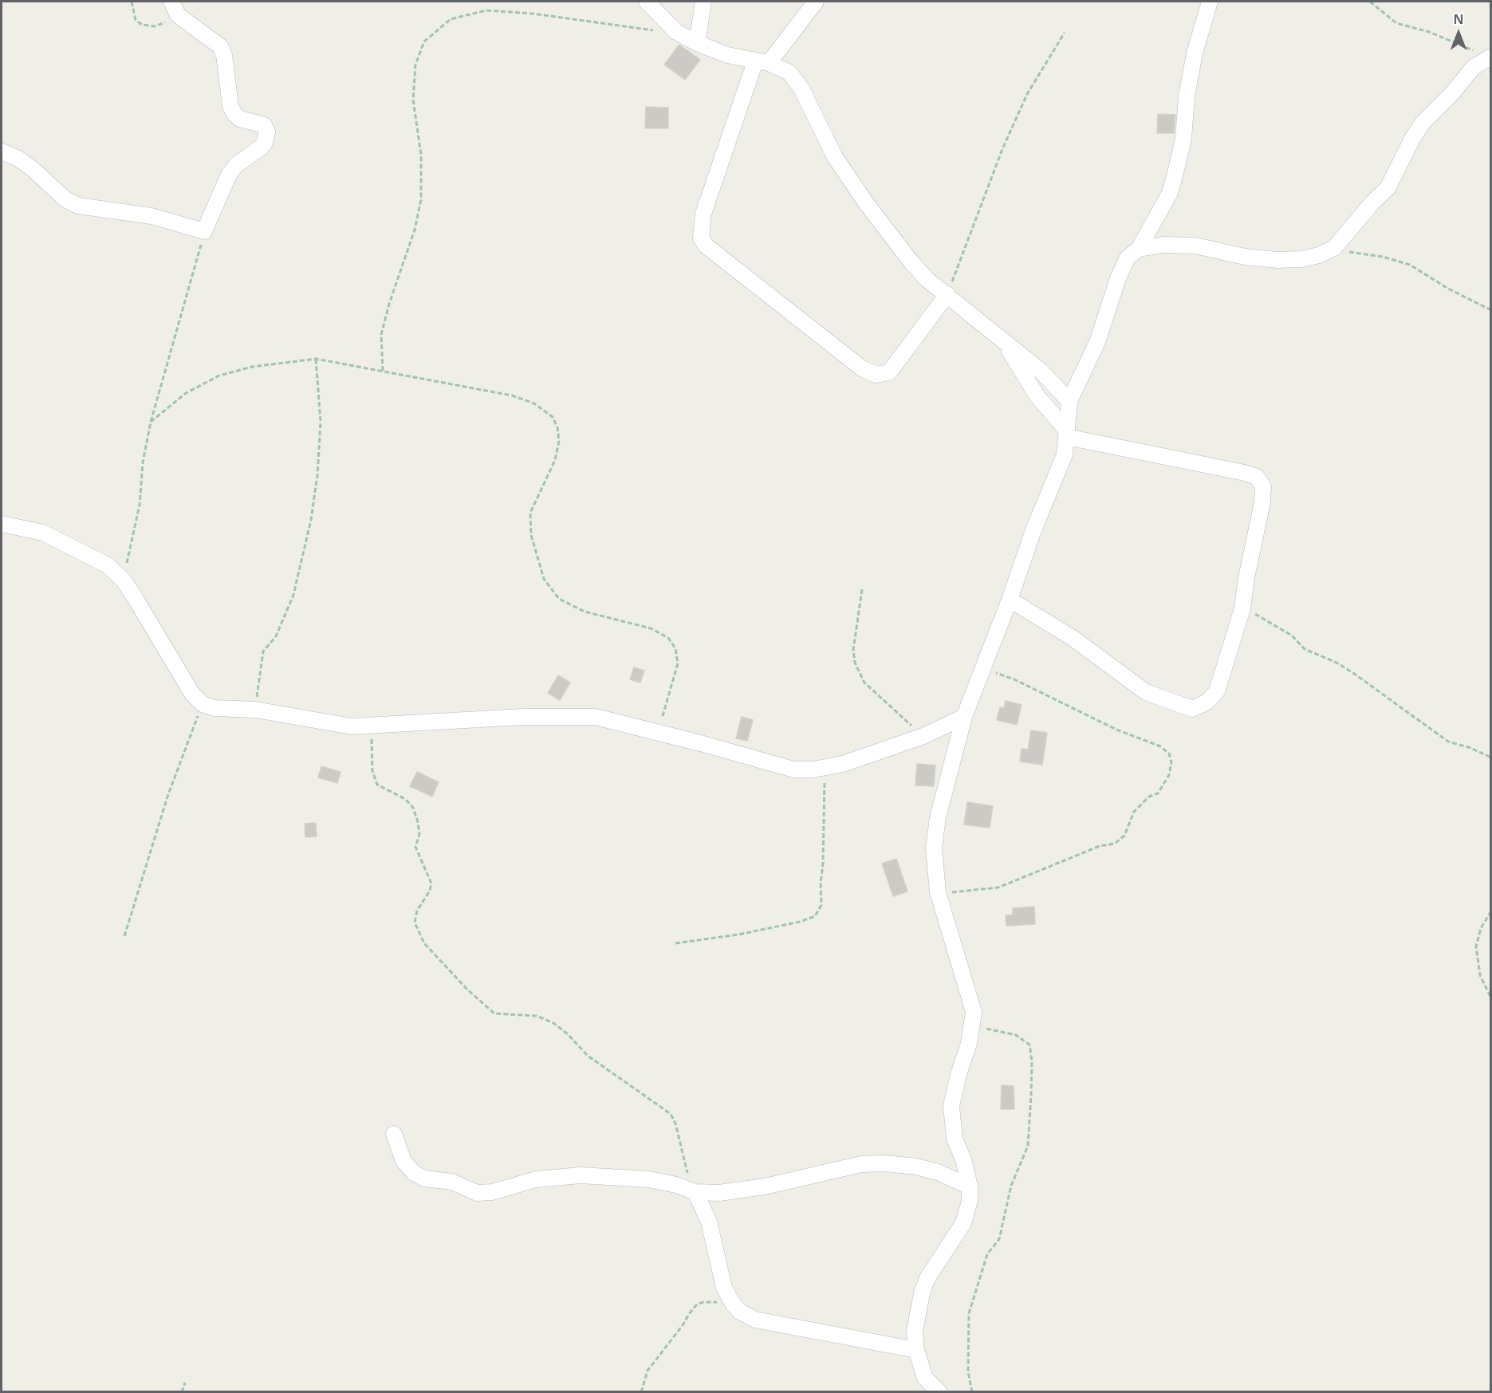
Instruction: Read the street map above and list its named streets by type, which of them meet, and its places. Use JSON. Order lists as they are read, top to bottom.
{
  "north": "top"
}
